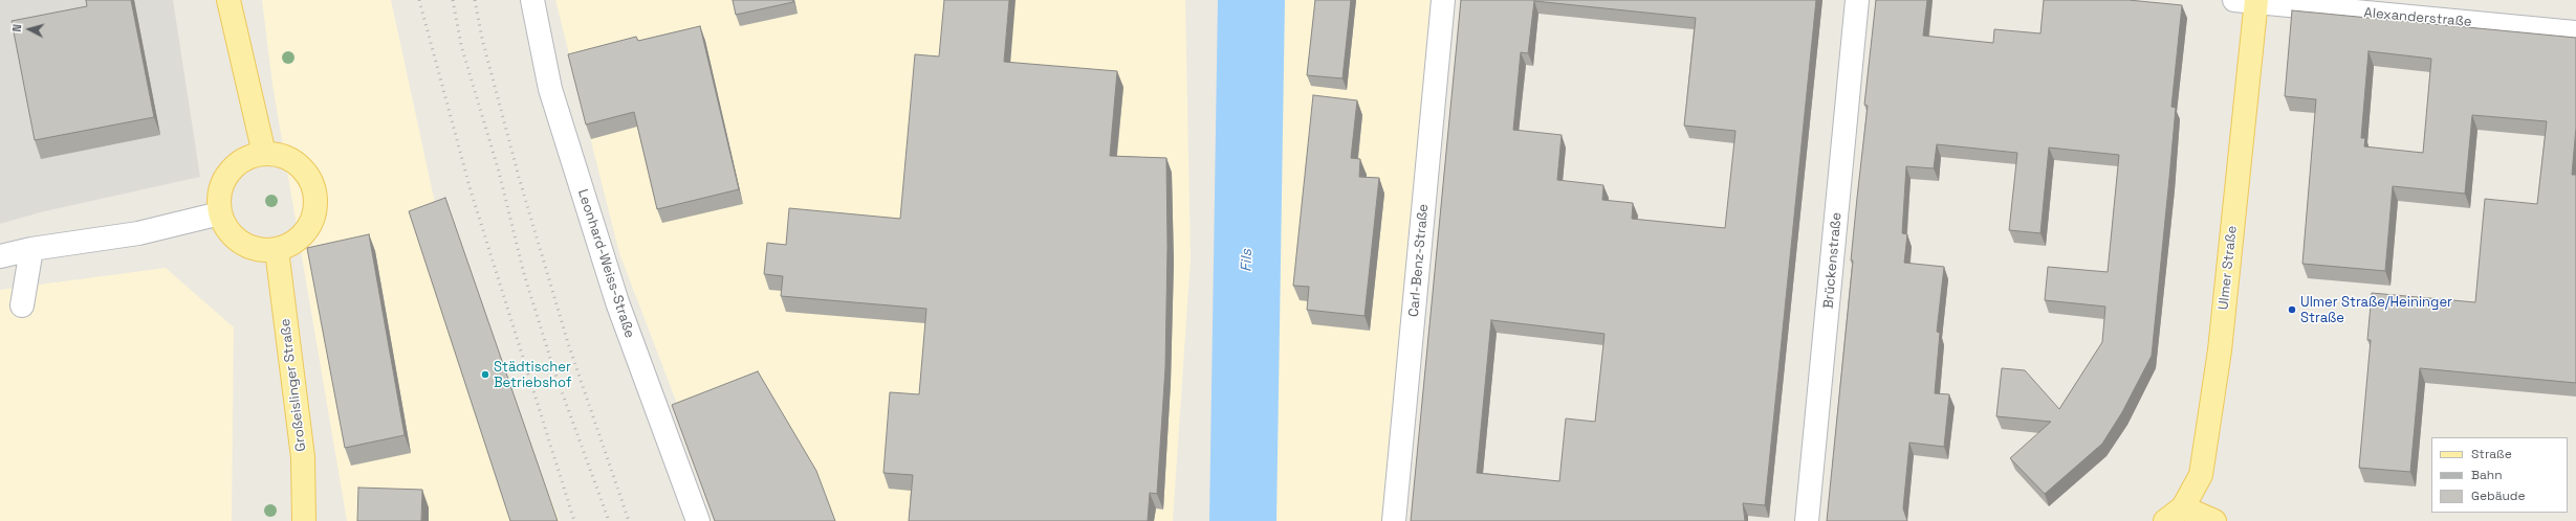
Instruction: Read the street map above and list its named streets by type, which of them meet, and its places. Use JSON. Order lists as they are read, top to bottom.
{
  "streets": {
    "main road": ["Ulmer Straße", "Großeislinger Straße"],
    "street": [
      "Alexanderstraße",
      "Carl-Benz-Straße",
      "Brückenstraße",
      "Leonhard-Weiss-Straße"
    ]
  },
  "crossings": [
    ["Alexanderstraße", "Ulmer Straße"]
  ],
  "water": ["Fils"],
  "places": ["Ulmer Straße/Heininger Straße", "Städtischer Betriebshof"],
  "legend": ["Straße", "Bahn", "Gebäude"],
  "north": "left"
}
